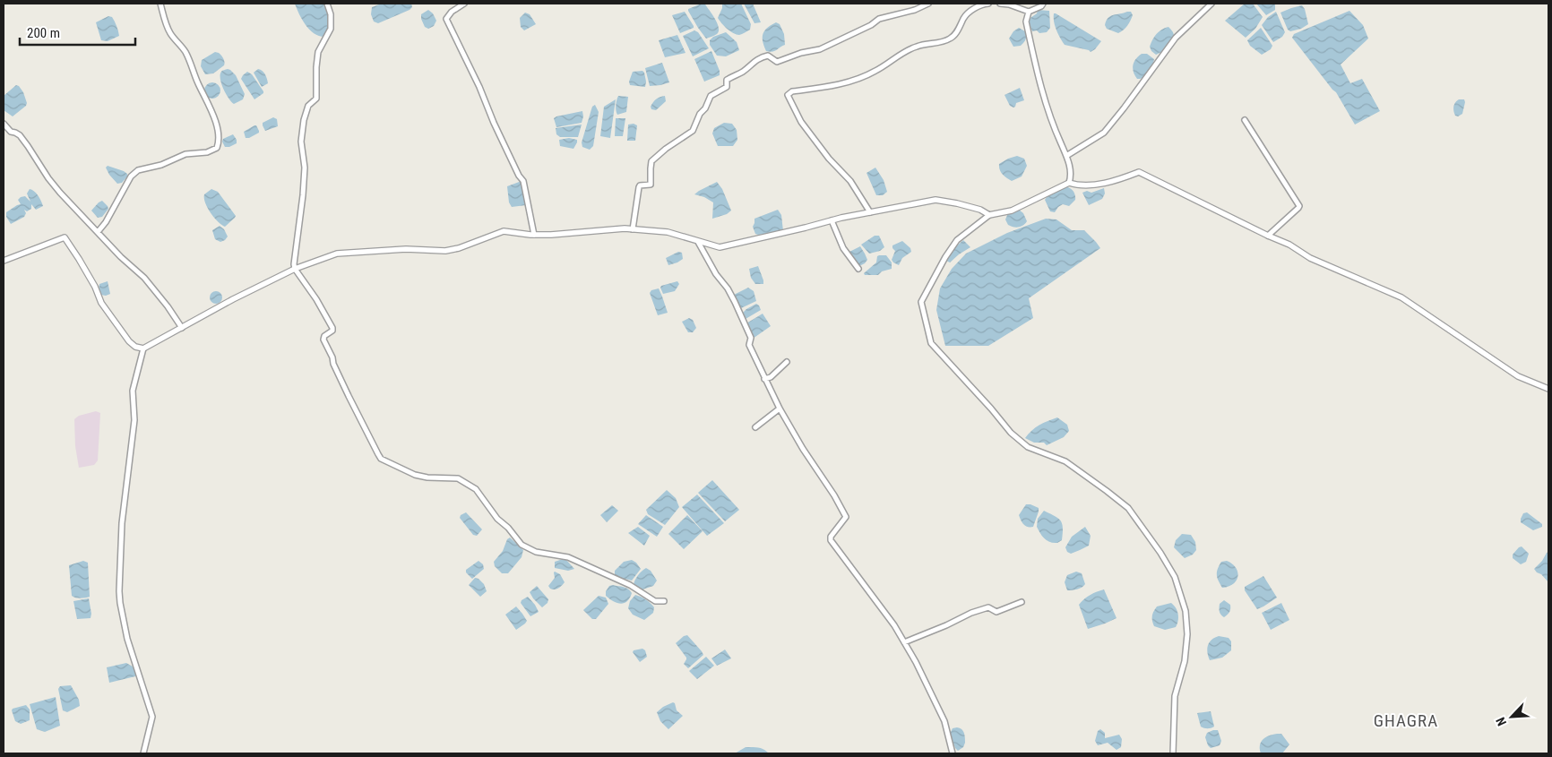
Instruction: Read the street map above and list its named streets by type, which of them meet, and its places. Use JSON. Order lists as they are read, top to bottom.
{
  "districts": ["GHAGRA"],
  "scale_bar": "200 m",
  "north": "bottom left"
}
